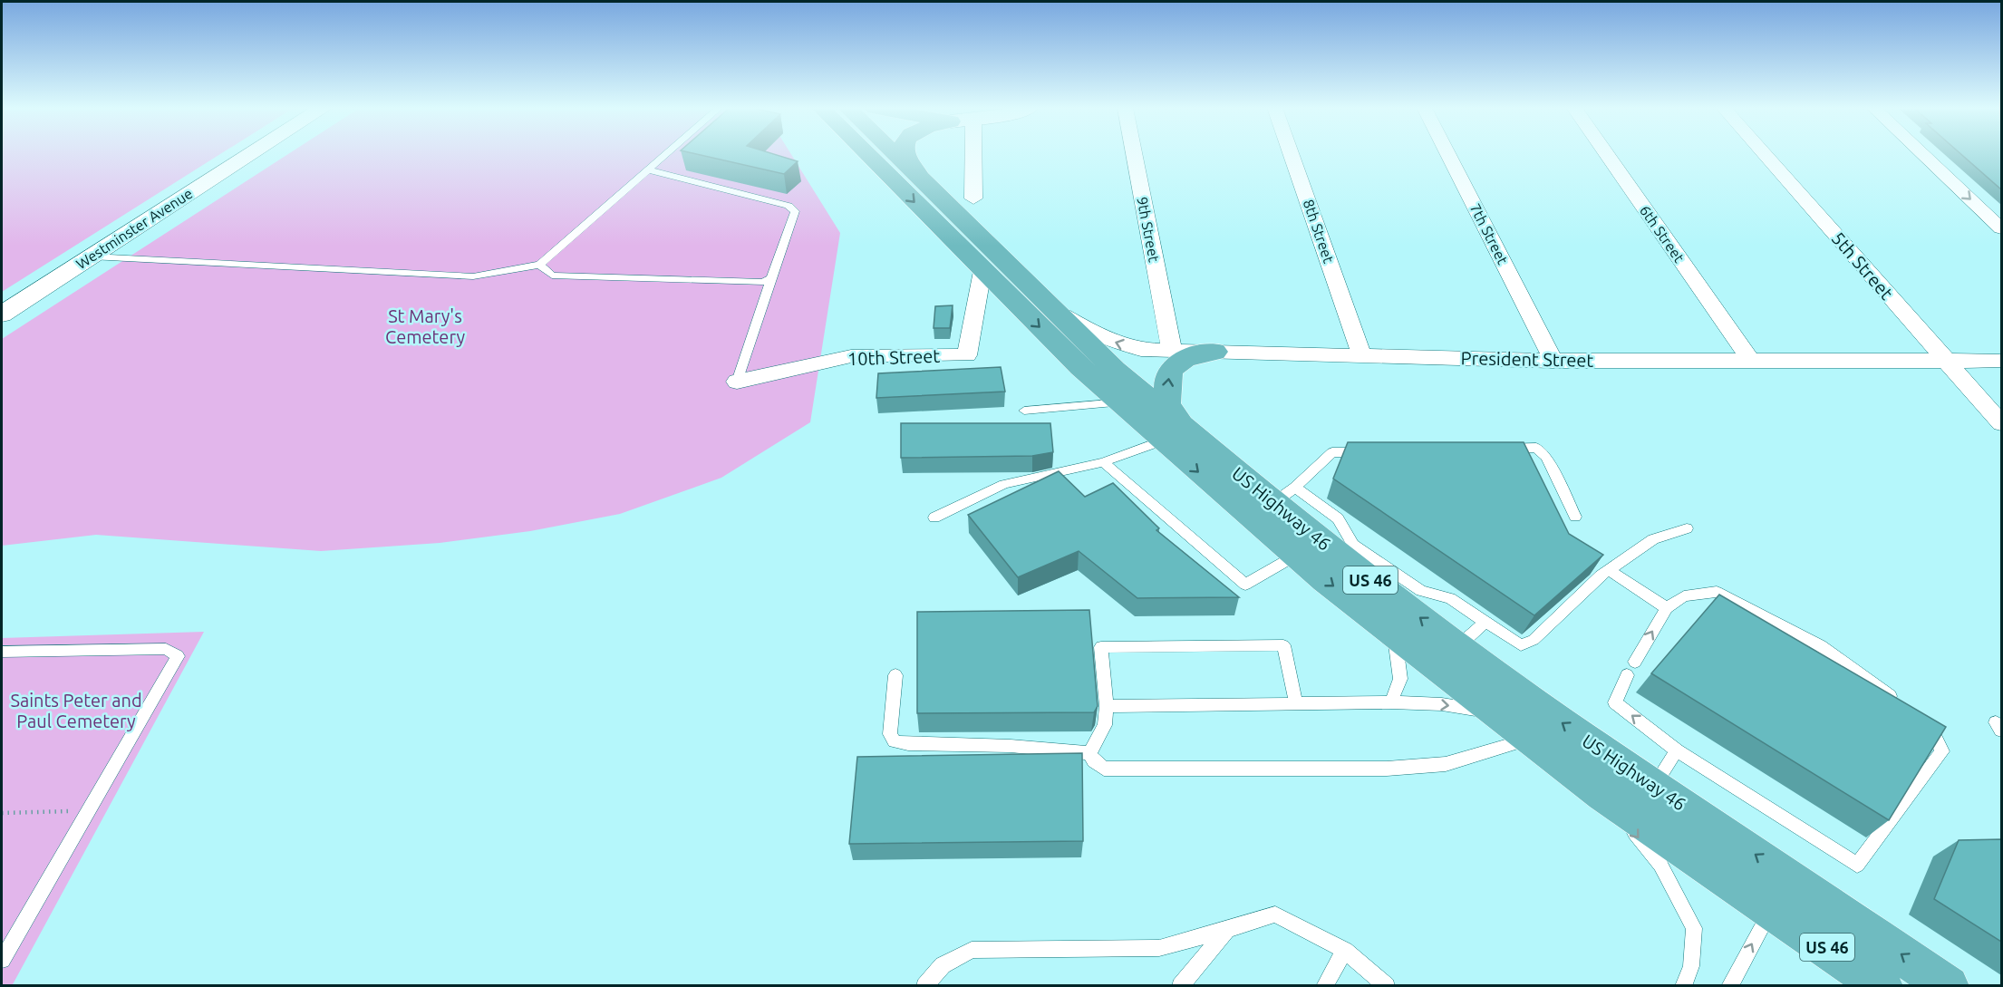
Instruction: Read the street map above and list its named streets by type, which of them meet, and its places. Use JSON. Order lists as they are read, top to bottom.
{
  "streets": {
    "highway": ["US Highway 46", "US 46"],
    "street": [
      "Westminster Avenue",
      "9th Street",
      "8th Street",
      "7th Street",
      "6th Street",
      "5th Street",
      "10th Street",
      "President Street"
    ]
  },
  "crossings": [
    ["9th Street", "President Street"],
    ["8th Street", "President Street"],
    ["7th Street", "President Street"],
    ["6th Street", "President Street"],
    ["5th Street", "President Street"],
    ["10th Street", "US Highway 46"],
    ["President Street", "US Highway 46"]
  ],
  "parks": ["St Mary's Cemetery", "Saints Peter and Paul Cemetery"]
}
